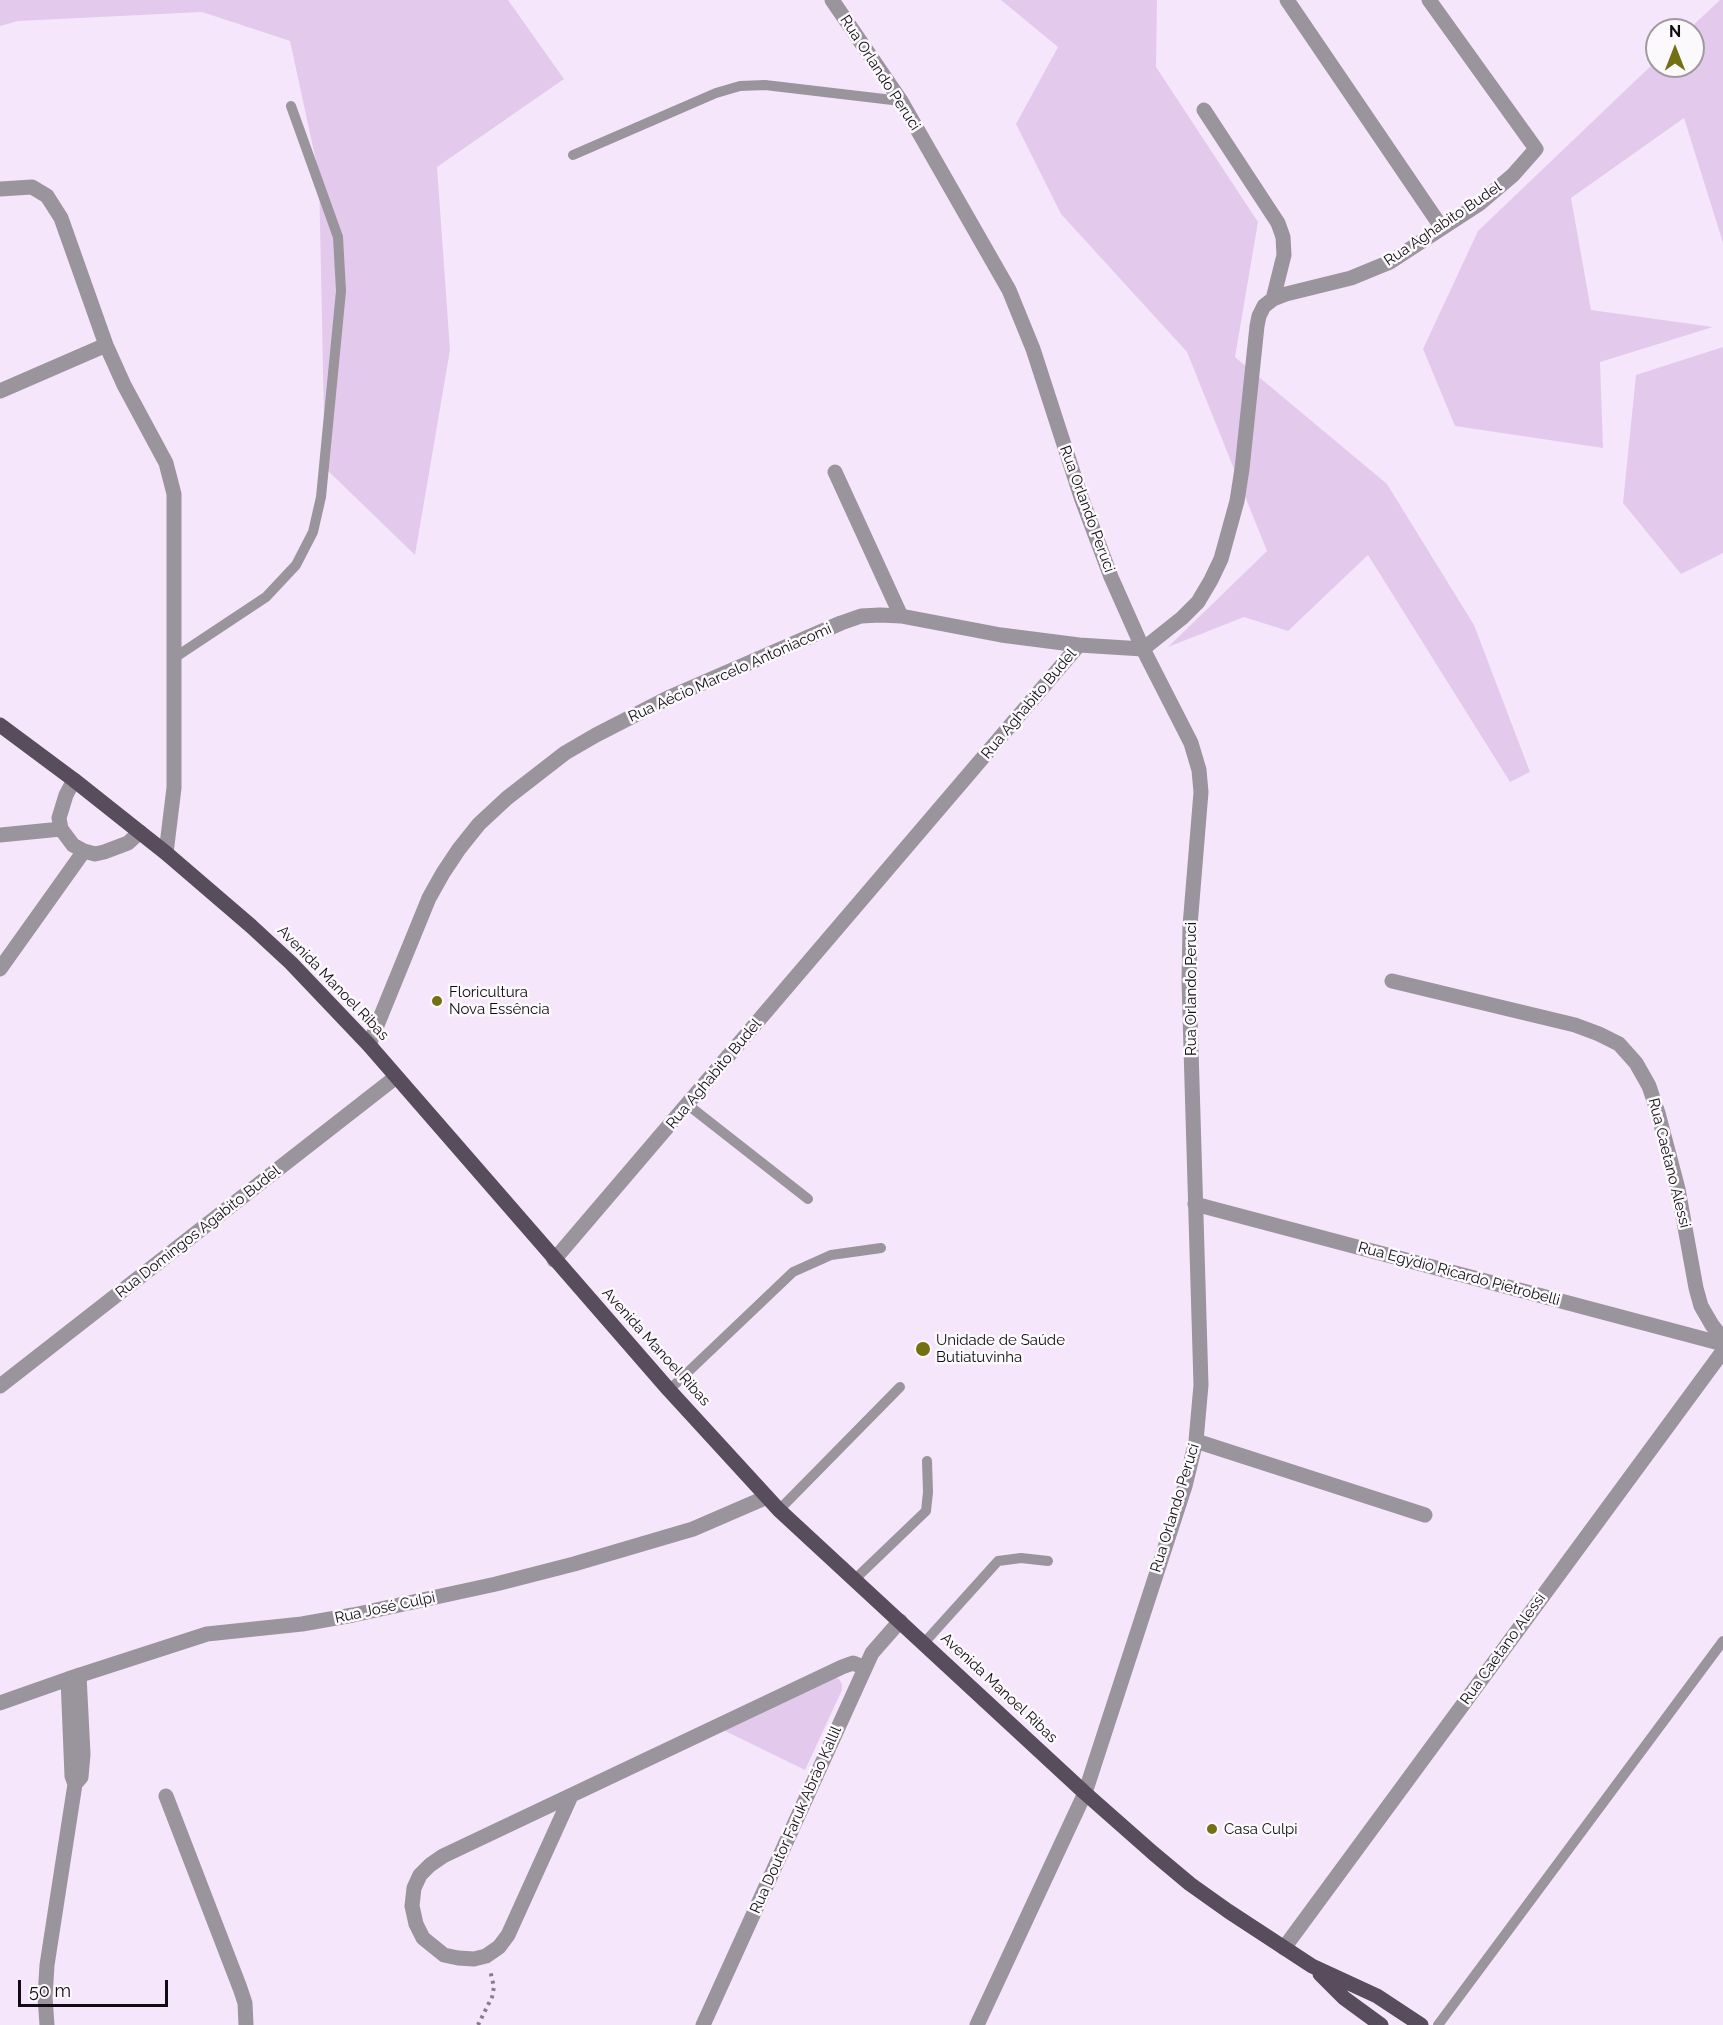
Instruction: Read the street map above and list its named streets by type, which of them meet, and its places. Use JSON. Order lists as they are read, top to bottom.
{
  "streets": {
    "main road": ["Avenida Manoel Ribas"],
    "street": [
      "Rua Orlando Peruci",
      "Rua Aghabito Budel",
      "Rua Aécio Marcelo Antoniacomi",
      "Rua Caetano Alessi",
      "Rua Domingos Agabito Budel",
      "Rua Egýdio Ricardo Pietrobelli",
      "Rua José Culpi",
      "Rua Doutor Faruk Abrão Kallil"
    ]
  },
  "crossings": [
    ["Rua Orlando Peruci", "Rua Aghabito Budel"],
    ["Rua Orlando Peruci", "Avenida Manoel Ribas"],
    ["Rua Orlando Peruci", "Rua Egýdio Ricardo Pietrobelli"],
    ["Rua Aghabito Budel", "Rua Aécio Marcelo Antoniacomi"],
    ["Rua Aghabito Budel", "Avenida Manoel Ribas"],
    ["Rua Aécio Marcelo Antoniacomi", "Avenida Manoel Ribas"],
    ["Avenida Manoel Ribas", "Rua Caetano Alessi"],
    ["Avenida Manoel Ribas", "Rua Domingos Agabito Budel"],
    ["Avenida Manoel Ribas", "Rua José Culpi"],
    ["Avenida Manoel Ribas", "Rua Doutor Faruk Abrão Kallil"],
    ["Rua Caetano Alessi", "Rua Egýdio Ricardo Pietrobelli"]
  ],
  "places": ["Floricultura Nova Essência", "Unidade de Saúde Butiatuvinha", "Casa Culpi"],
  "scale_bar": "50 m",
  "north": "top"
}
